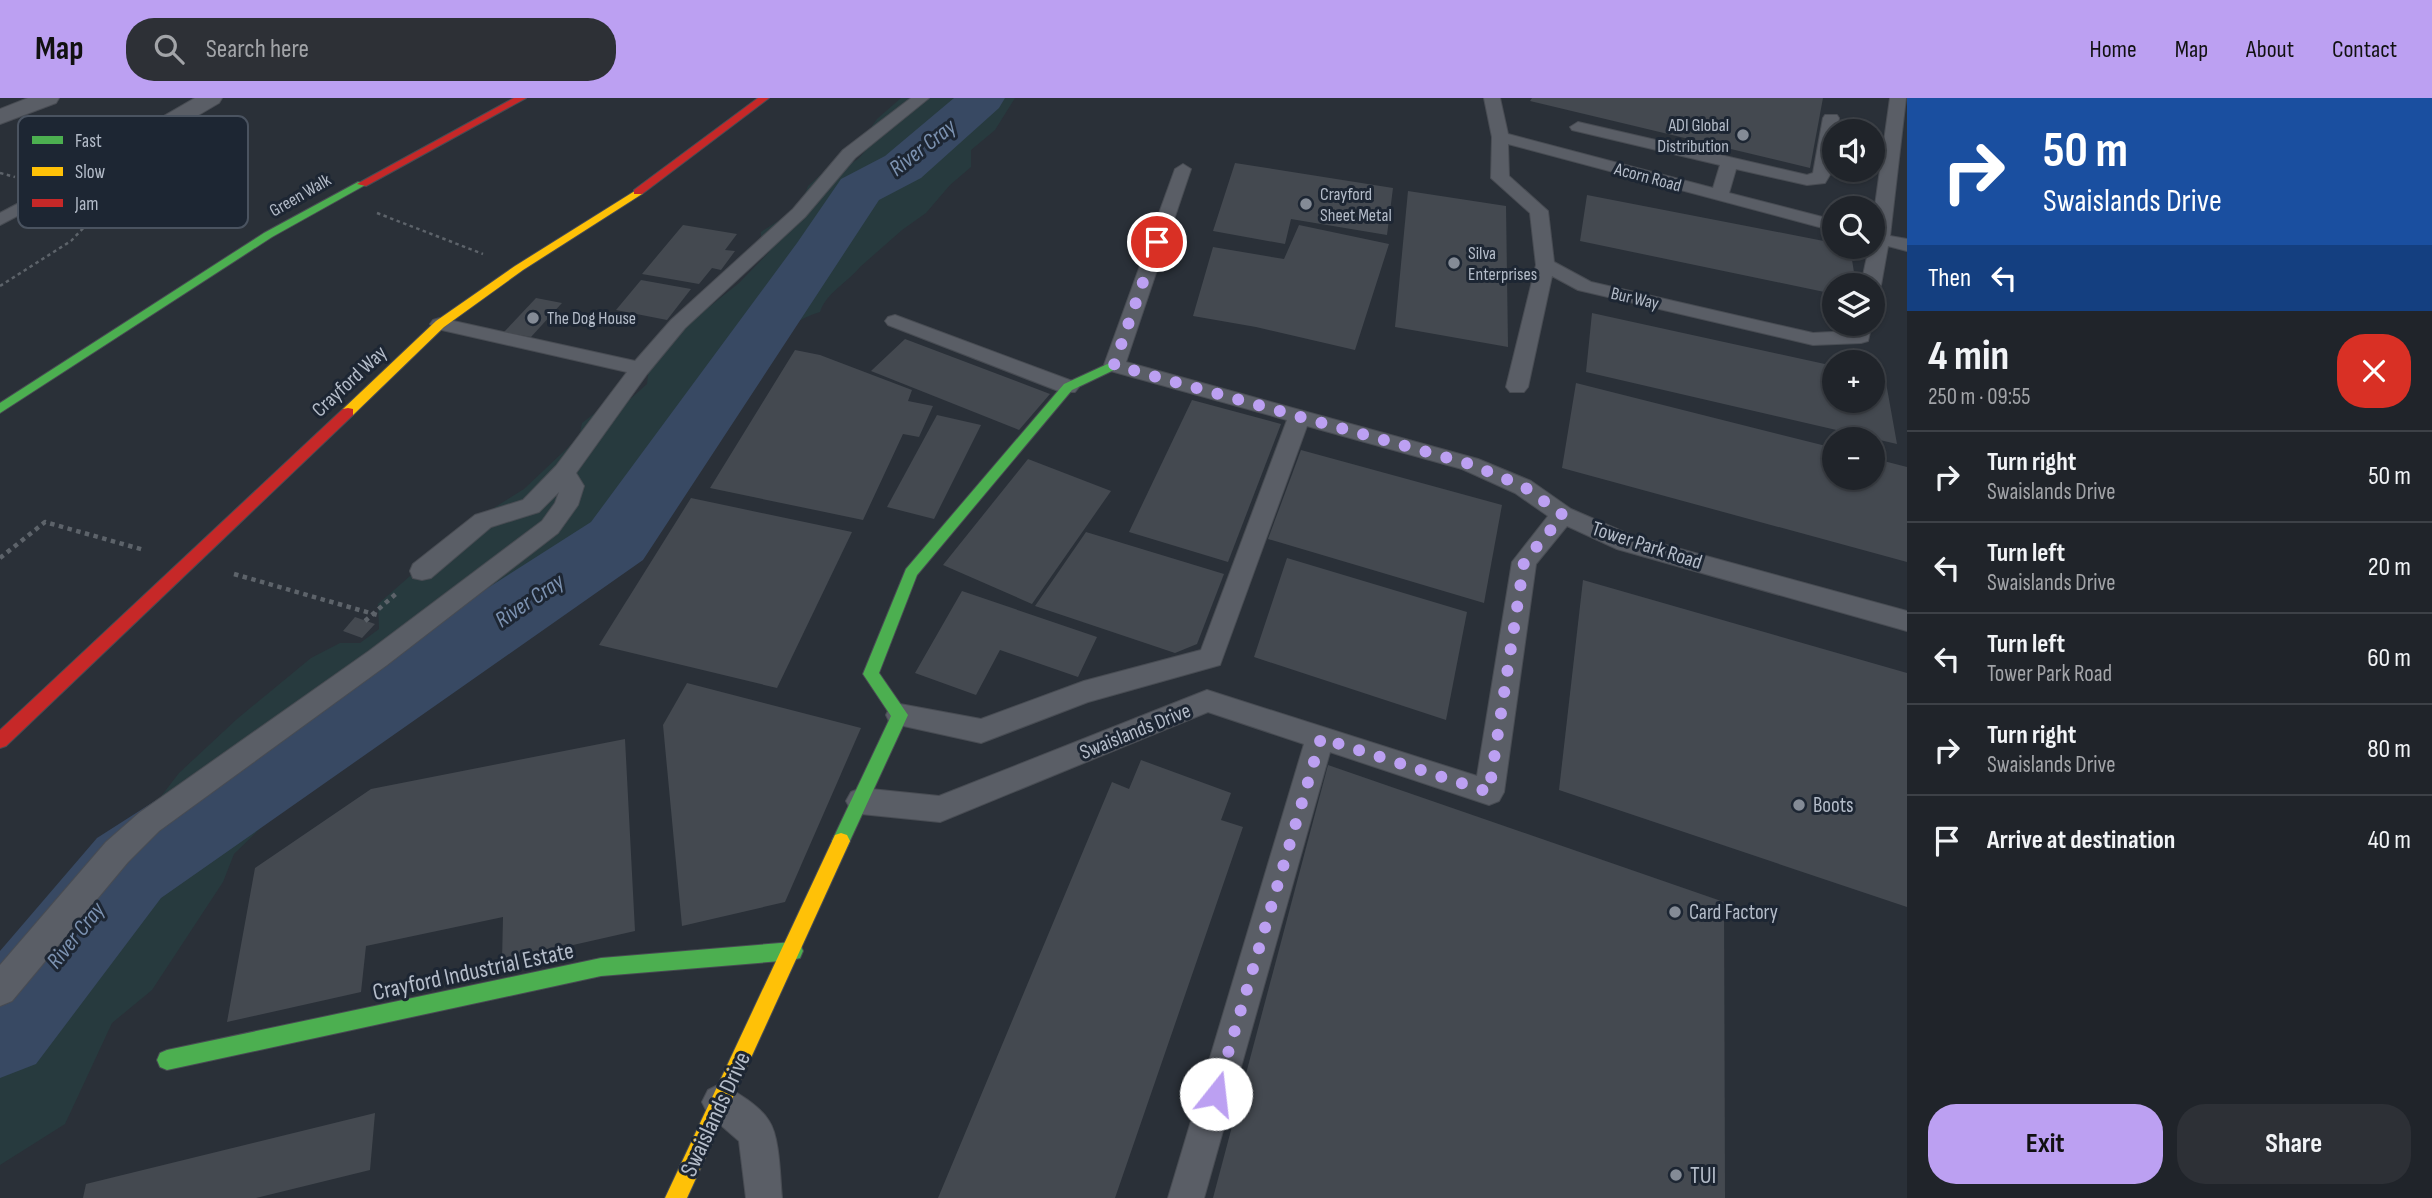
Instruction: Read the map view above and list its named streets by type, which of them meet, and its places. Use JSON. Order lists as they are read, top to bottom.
{
  "streets": {
    "street": [
      "Green Walk",
      "Crayford Way",
      "Swaislands Drive",
      "Crayford Industrial Estate"
    ],
    "lane": ["Acorn Road", "Bur Way", "Tower Park Road"]
  },
  "crossings": [
    ["Tower Park Road", "Swaislands Drive"],
    ["Swaislands Drive", "Crayford Industrial Estate"]
  ],
  "water": ["River Cray"],
  "places": [
    "ADI Global Distribution",
    "Crayford Sheet Metal",
    "Silva Enterprises",
    "The Dog House",
    "Boots",
    "Card Factory",
    "TUI"
  ],
  "legend": ["Fast", "Slow", "Jam"],
  "page": {
    "header": "Map",
    "search": "Search here",
    "nav": [
      "Home",
      "Map",
      "About",
      "Contact"
    ],
    "turn": ["50 m", "Swaislands Drive"],
    "map_buttons": ["+", "−"],
    "then": "Then",
    "heading": ["4 min", "250 m · 09:55"],
    "list": [
      {
        "name": "Turn right",
        "note": "Swaislands Drive",
        "value": "50 m"
      },
      {
        "name": "Turn left",
        "note": "Swaislands Drive",
        "value": "20 m"
      },
      {
        "name": "Turn left",
        "note": "Tower Park Road",
        "value": "60 m"
      },
      {
        "name": "Turn right",
        "note": "Swaislands Drive",
        "value": "80 m"
      },
      {
        "name": "Arrive at destination",
        "value": "40 m"
      }
    ],
    "buttons": ["Exit", "Share"]
  }
}
